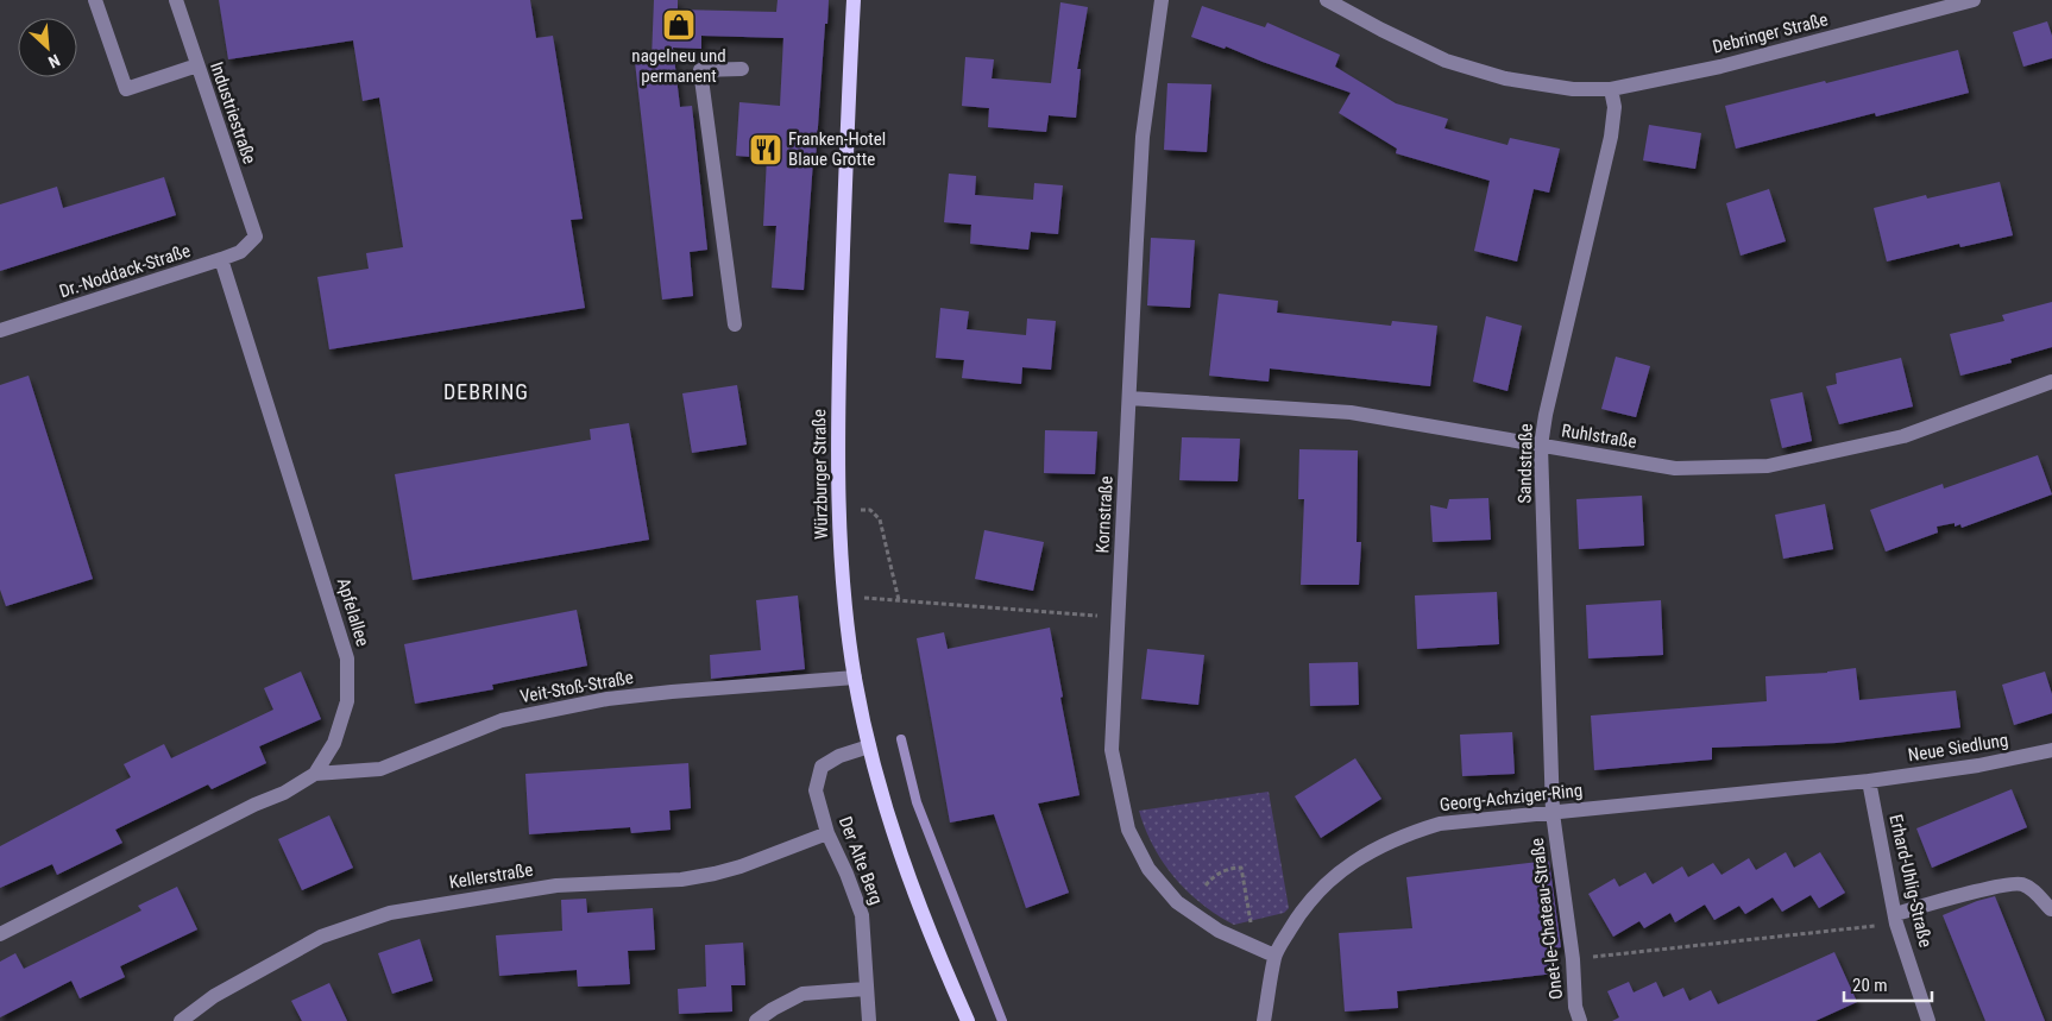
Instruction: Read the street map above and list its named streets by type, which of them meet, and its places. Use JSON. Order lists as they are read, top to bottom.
{
  "streets": {
    "main road": ["Würzburger Straße"],
    "street": [
      "Debringer Straße",
      "Industriestraße",
      "Dr.-Noddack-Straße",
      "Ruhlstraße",
      "Sandstraße",
      "Kornstraße",
      "Apfelallee",
      "Veit-Stoß-Straße",
      "Neue Siedlung",
      "Georg-Achziger-Ring",
      "Der Alte Berg",
      "Kellerstraße",
      "Erhard-Uhlig-Straße",
      "Onet-le-Chateau-Straße"
    ]
  },
  "crossings": [
    ["Debringer Straße", "Sandstraße"],
    ["Industriestraße", "Dr.-Noddack-Straße"],
    ["Dr.-Noddack-Straße", "Apfelallee"],
    ["Ruhlstraße", "Sandstraße"],
    ["Ruhlstraße", "Kornstraße"],
    ["Sandstraße", "Georg-Achziger-Ring"],
    ["Sandstraße", "Onet-le-Chateau-Straße"],
    ["Würzburger Straße", "Veit-Stoß-Straße"],
    ["Würzburger Straße", "Der Alte Berg"],
    ["Kornstraße", "Georg-Achziger-Ring"],
    ["Apfelallee", "Veit-Stoß-Straße"],
    ["Neue Siedlung", "Georg-Achziger-Ring"],
    ["Neue Siedlung", "Erhard-Uhlig-Straße"],
    ["Georg-Achziger-Ring", "Erhard-Uhlig-Straße"],
    ["Georg-Achziger-Ring", "Onet-le-Chateau-Straße"],
    ["Der Alte Berg", "Kellerstraße"]
  ],
  "districts": ["DEBRING"],
  "places": {
    "shop": ["nagelneu und permanent"],
    "restaurant": ["Franken-Hotel Blaue Grotte"]
  },
  "scale_bar": "20 m",
  "north": "bottom right"
}
